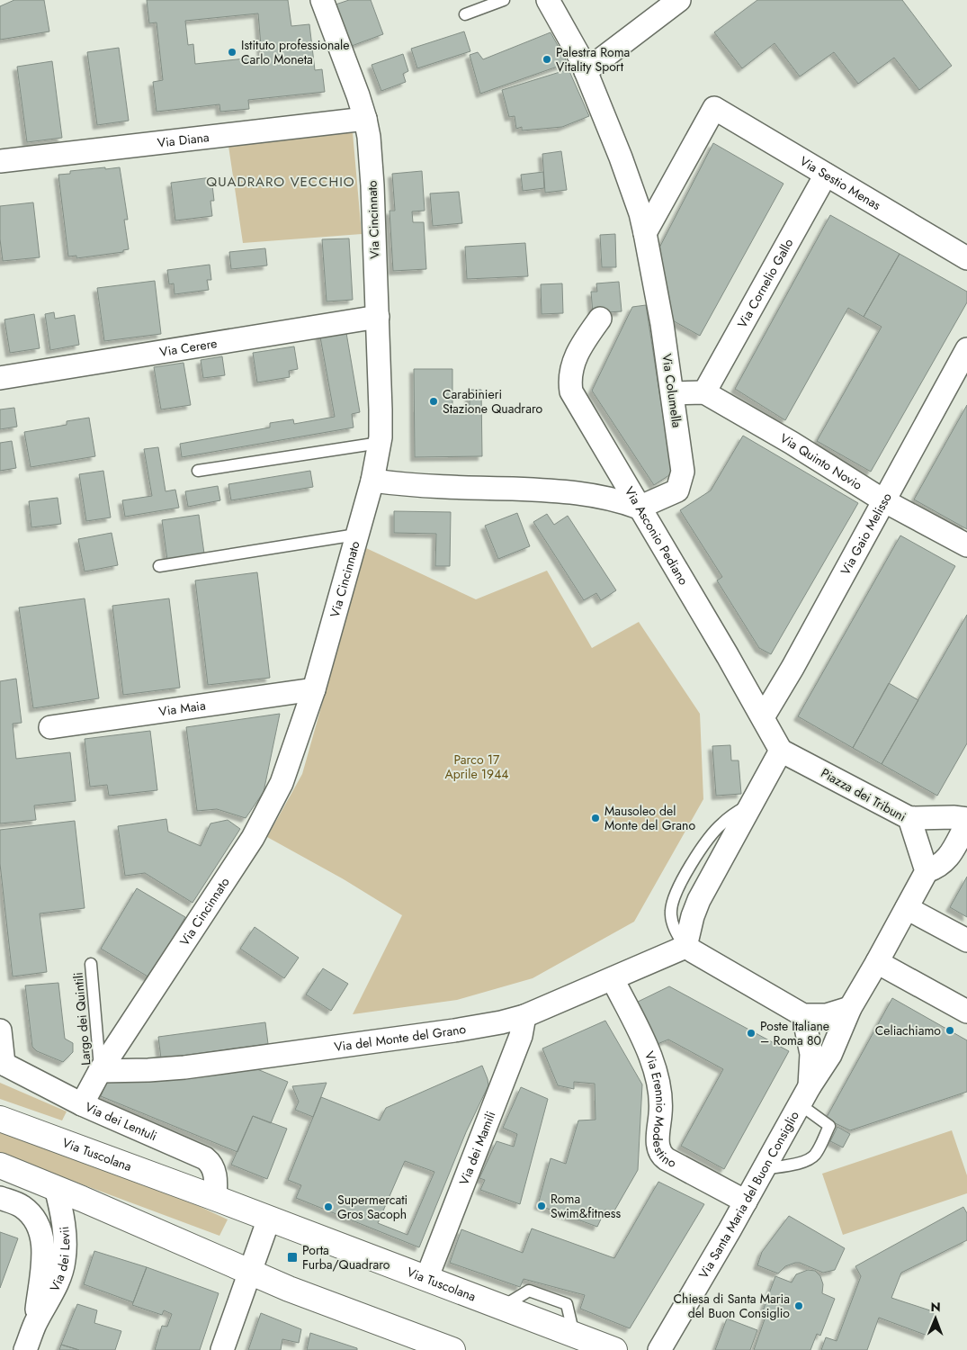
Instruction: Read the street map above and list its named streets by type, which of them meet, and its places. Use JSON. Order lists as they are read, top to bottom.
{
  "streets": {
    "main road": ["Via Tuscolana"],
    "street": [
      "Via Diana",
      "Via Sestio Menas",
      "Via Cincinnato",
      "Via Cornelio Gallo",
      "Via Cerere",
      "Via Columella",
      "Via Quinto Novio",
      "Via Gaio Melisso",
      "Via Asconio Pediano",
      "Via Maia",
      "Piazza dei Tribuni",
      "Via del Monte del Grano",
      "Via Erennio Modestino",
      "Via dei Lentuli",
      "Via dei Mamili",
      "Via Santa Maria del Buon Consiglio",
      "Via dei Levii"
    ],
    "lane": ["Largo dei Quintili"]
  },
  "crossings": [
    ["Via Diana", "Via Cincinnato"],
    ["Via Sestio Menas", "Via Cornelio Gallo"],
    ["Via Sestio Menas", "Via Columella"],
    ["Via Cincinnato", "Via Cerere"],
    ["Via Cincinnato", "Via Maia"],
    ["Via Cincinnato", "Largo dei Quintili"],
    ["Via Cincinnato", "Via del Monte del Grano"],
    ["Via Cincinnato", "Via dei Lentuli"],
    ["Via Cornelio Gallo", "Via Quinto Novio"],
    ["Via Columella", "Via Asconio Pediano"],
    ["Via Quinto Novio", "Via Gaio Melisso"],
    ["Via Gaio Melisso", "Via Asconio Pediano"],
    ["Via Asconio Pediano", "Piazza dei Tribuni"],
    ["Largo dei Quintili", "Via del Monte del Grano"],
    ["Via del Monte del Grano", "Via Erennio Modestino"],
    ["Via del Monte del Grano", "Via dei Mamili"],
    ["Via Erennio Modestino", "Via Santa Maria del Buon Consiglio"],
    ["Via dei Lentuli", "Via Tuscolana"],
    ["Via dei Mamili", "Via Tuscolana"]
  ],
  "districts": ["QUADRARO VECCHIO"],
  "parks": ["Parco 17 Aprile 1944"],
  "places": {
    "other": [
      "Istituto professionale Carlo Moneta",
      "Palestra Roma Vitality Sport",
      "Carabinieri Stazione Quadraro",
      "Mausoleo del Monte del Grano",
      "Celiachiamo",
      "Poste Italiane – Roma 80",
      "Roma Swim&fitness",
      "Supermercati Gros Sacoph",
      "Chiesa di Santa Maria del Buon Consiglio"
    ],
    "transit": ["Porta Furba/Quadraro"]
  },
  "north": "top"
}
